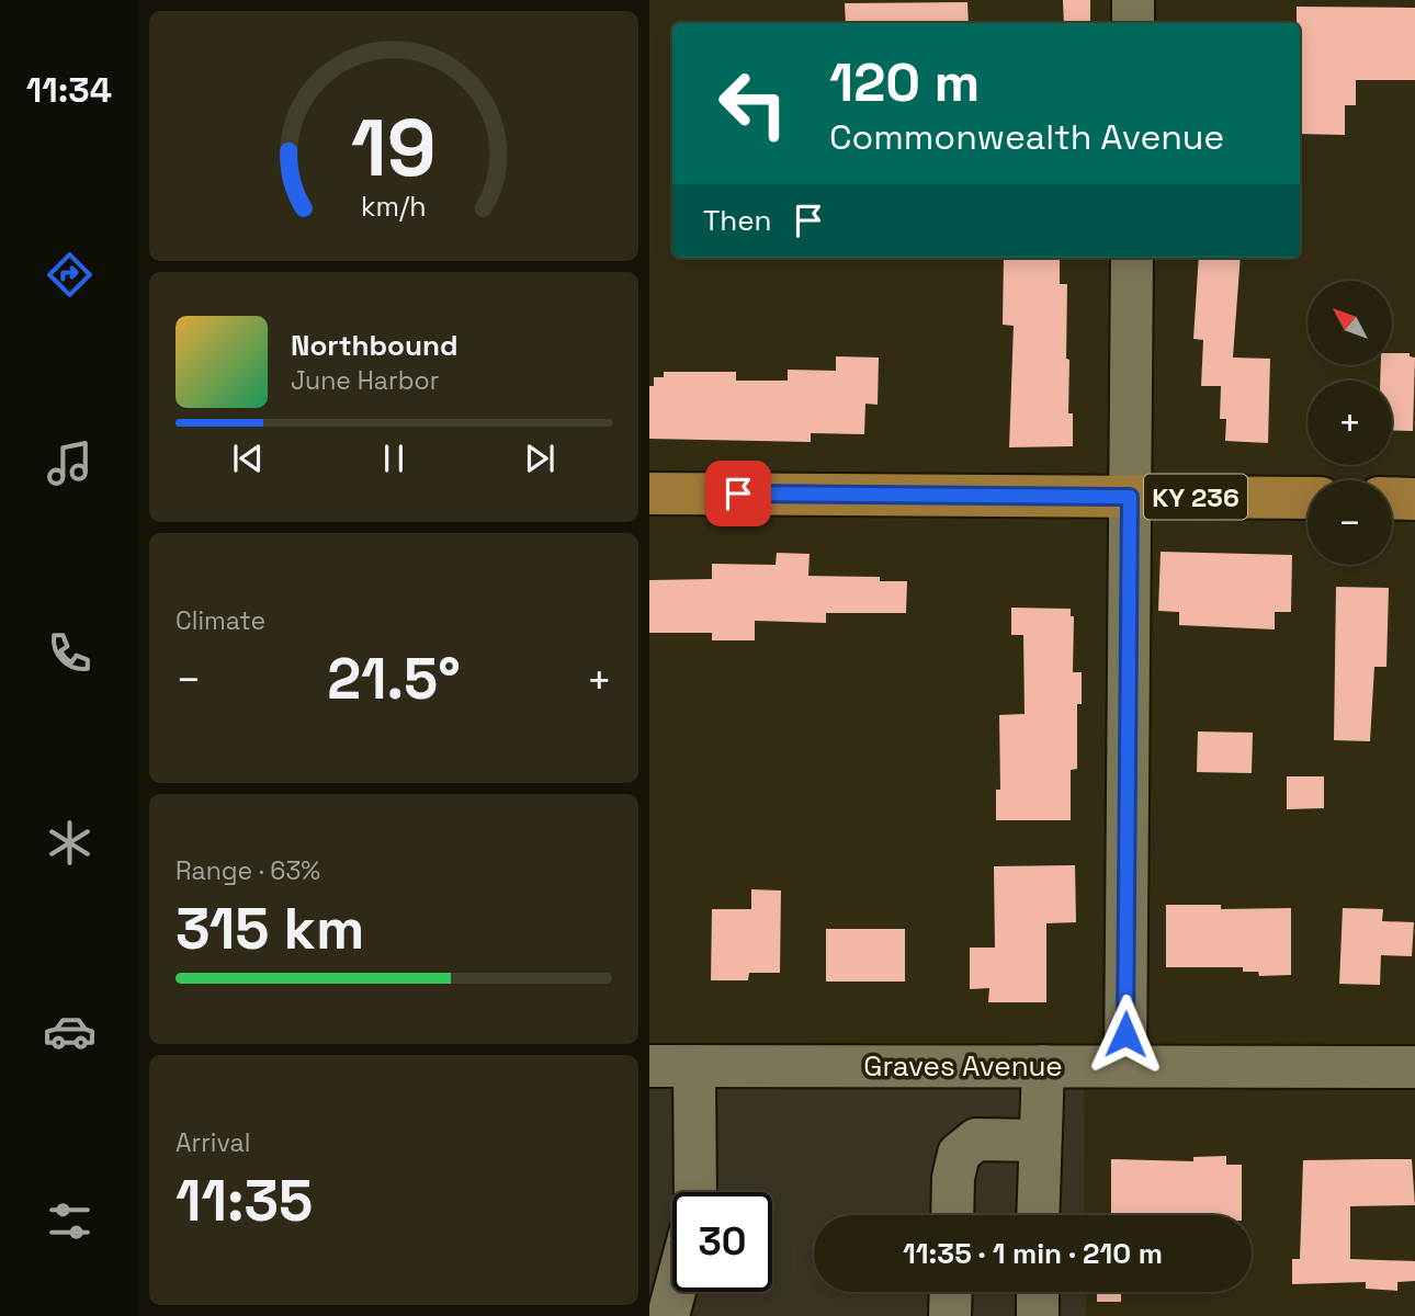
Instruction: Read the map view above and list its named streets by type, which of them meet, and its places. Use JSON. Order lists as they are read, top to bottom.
{
  "streets": {
    "main road": ["KY 236"],
    "street": ["Graves Avenue"]
  },
  "north": "top left",
  "page": {
    "tabs": "11:34",
    "turn": ["120 m", "Commonwealth Avenue"],
    "then": "Then",
    "map_buttons": ["+", "−"],
    "song": ["Northbound", "June Harbor"],
    "tile": [
      "Climate",
      ["Range · 63%", "315 km"],
      ["Arrival", "11:35"]
    ],
    "heat": ["−", "21.5°", "+"],
    "limit": "30",
    "trip": "11:35 · 1 min · 210 m",
    "gauge": ["19", "km/h"]
  }
}
